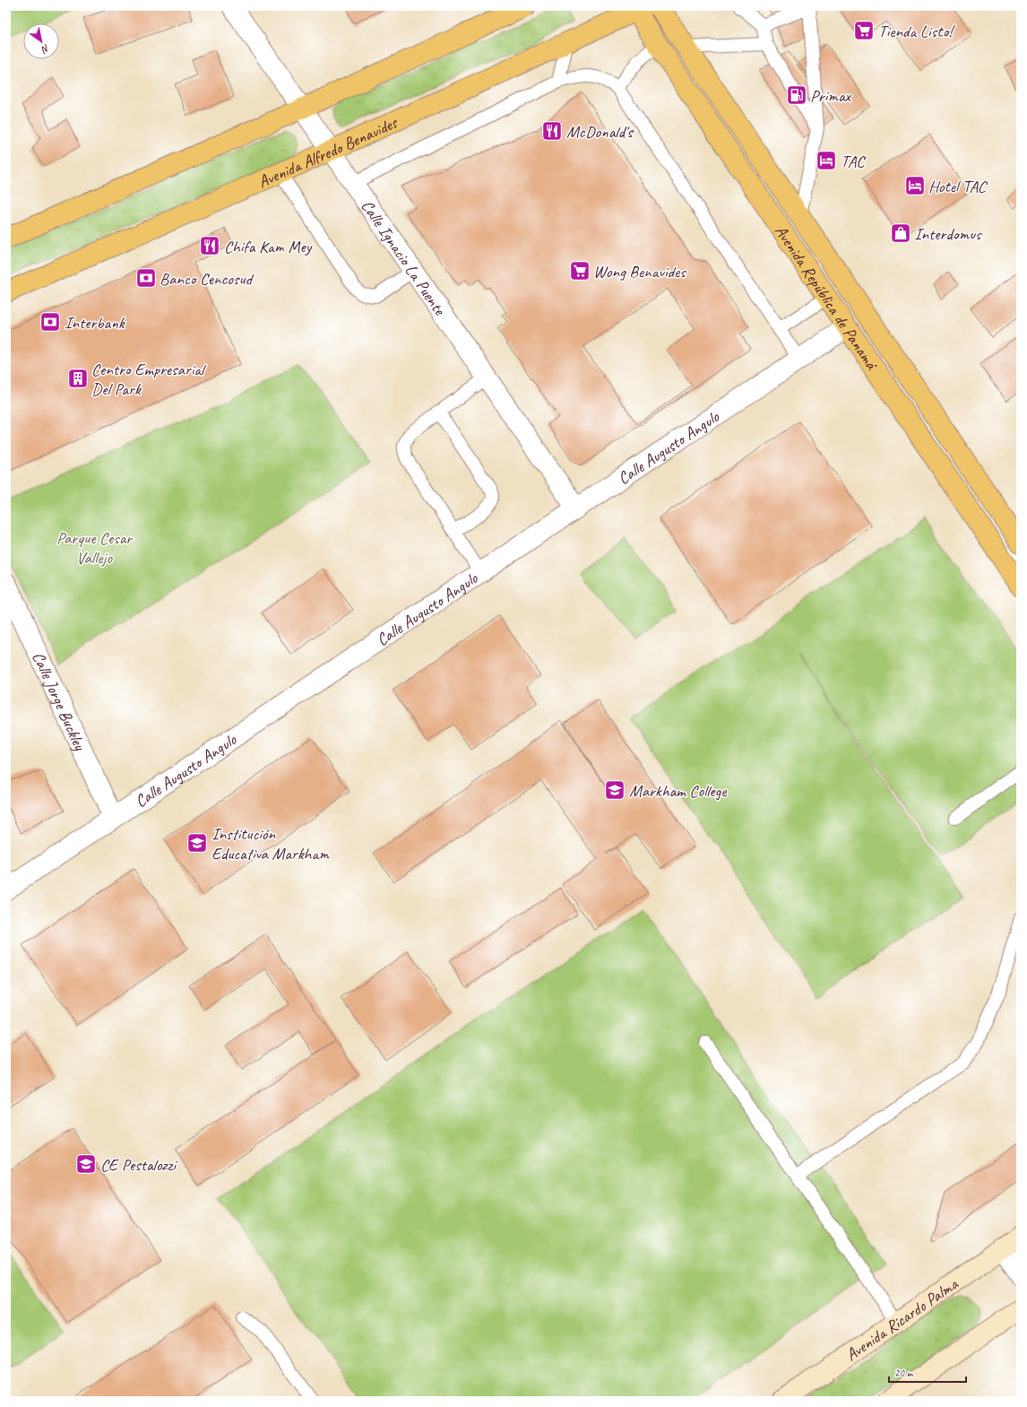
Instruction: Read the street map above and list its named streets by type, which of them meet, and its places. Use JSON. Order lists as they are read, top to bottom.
{
  "streets": {
    "main road": ["Avenida Alfredo Benavides", "Avenida República de Panamá", "Avenida Ricardo Palma"],
    "street": ["Calle Ignacio La Puente", "Calle Augusto Angulo", "Calle Jorge Buckley"]
  },
  "crossings": [
    ["Avenida Alfredo Benavides", "Calle Ignacio La Puente"],
    ["Avenida Alfredo Benavides", "Avenida República de Panamá"],
    ["Calle Ignacio La Puente", "Calle Augusto Angulo"],
    ["Avenida República de Panamá", "Calle Augusto Angulo"],
    ["Calle Augusto Angulo", "Calle Jorge Buckley"]
  ],
  "parks": ["Parque Cesar Vallejo"],
  "places": {
    "supermarket": ["Tienda Listo!", "Wong Benavides"],
    "fuel station": ["Primax"],
    "restaurant": ["McDonald's", "Chifa Kam Mey"],
    "hotel": ["TAC", "Hotel TAC"],
    "shop": ["Interdomus"],
    "bank": ["Banco Cencosud", "Interbank"],
    "building": ["Centro Empresarial Del Park"],
    "school or university": ["Markham College", "Institución Educativa Markham", "CE Pestalozzi"]
  },
  "scale_bar": "20 m",
  "north": "bottom right"
}
